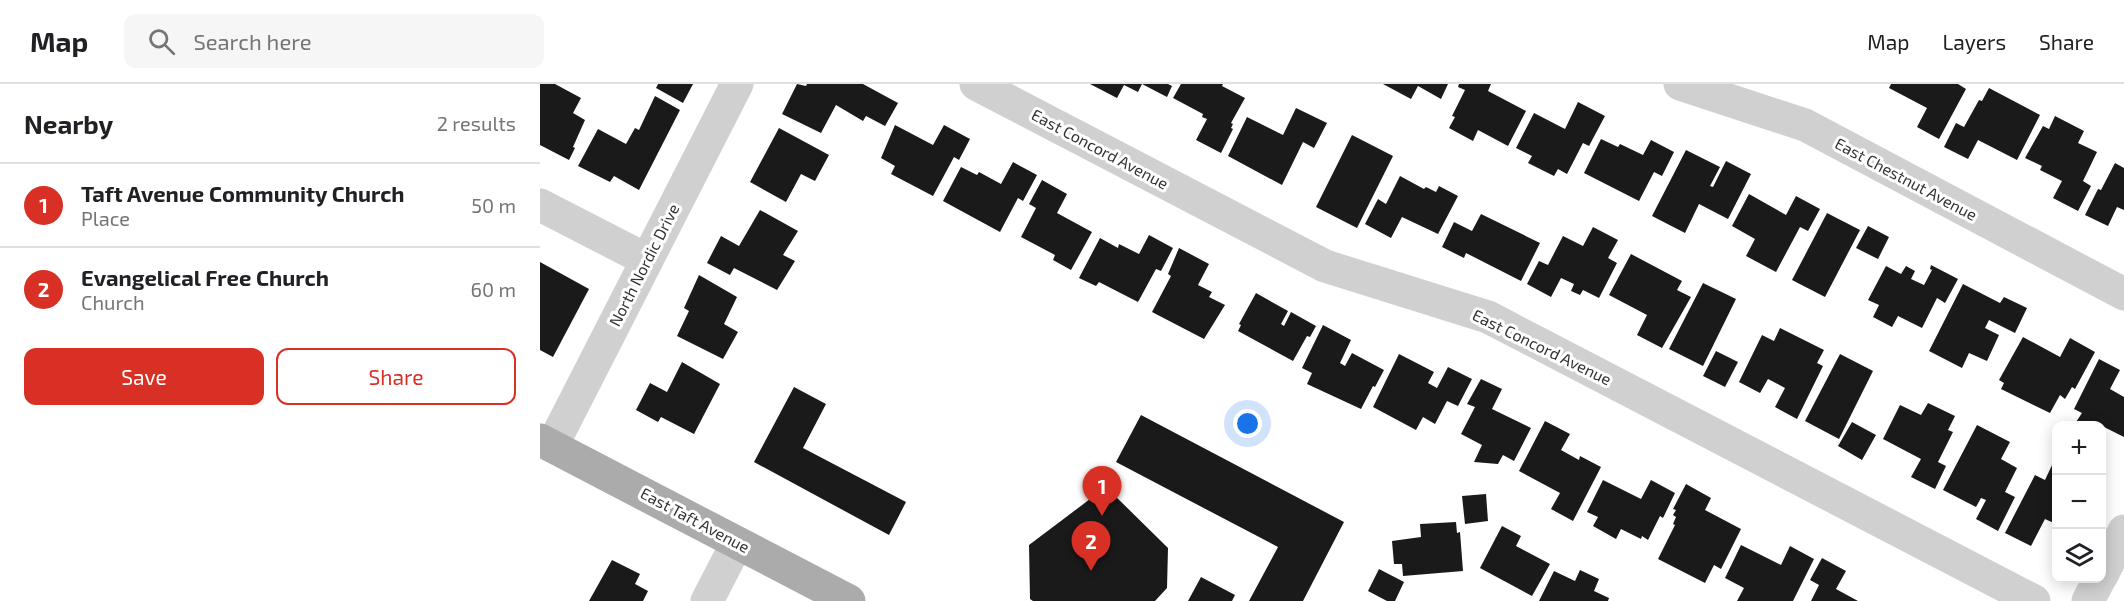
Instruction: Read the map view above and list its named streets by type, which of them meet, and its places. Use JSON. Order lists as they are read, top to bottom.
{
  "streets": {
    "main road": ["East Taft Avenue"],
    "street": ["East Concord Avenue", "East Chestnut Avenue", "North Nordic Drive"]
  },
  "crossings": [
    ["North Nordic Drive", "East Taft Avenue"]
  ],
  "page": {
    "header": "Map",
    "search": "Search here",
    "nav": ["Map", "Layers", "Share"],
    "heading": ["Nearby", "2 results"],
    "list": [
      {
        "mark": "1",
        "name": "Taft Avenue Community Church",
        "note": "Place",
        "value": "50 m"
      },
      {
        "mark": "2",
        "name": "Evangelical Free Church",
        "note": "Church",
        "value": "60 m"
      }
    ],
    "buttons": ["Save", "Share"],
    "map_buttons": ["+", "−"],
    "pins": ["1", "2"]
  }
}
